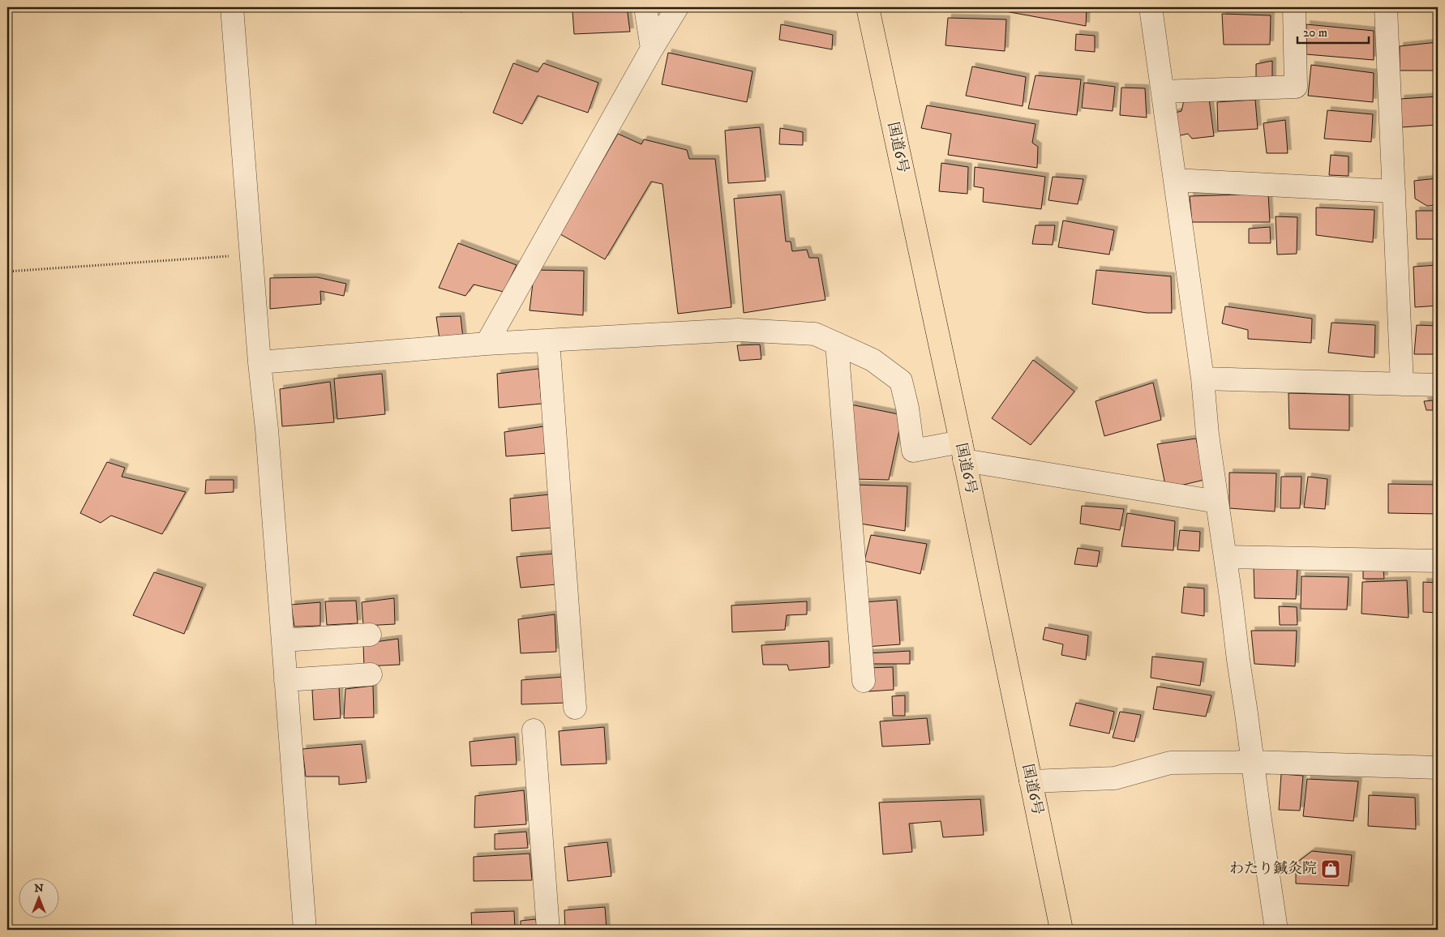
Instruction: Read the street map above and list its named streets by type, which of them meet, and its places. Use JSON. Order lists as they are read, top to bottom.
{
  "streets": {
    "highway": ["国道6号"]
  },
  "places": {
    "shop": ["わたり鍼灸院"]
  },
  "scale_bar": "20 m",
  "north": "top"
}
